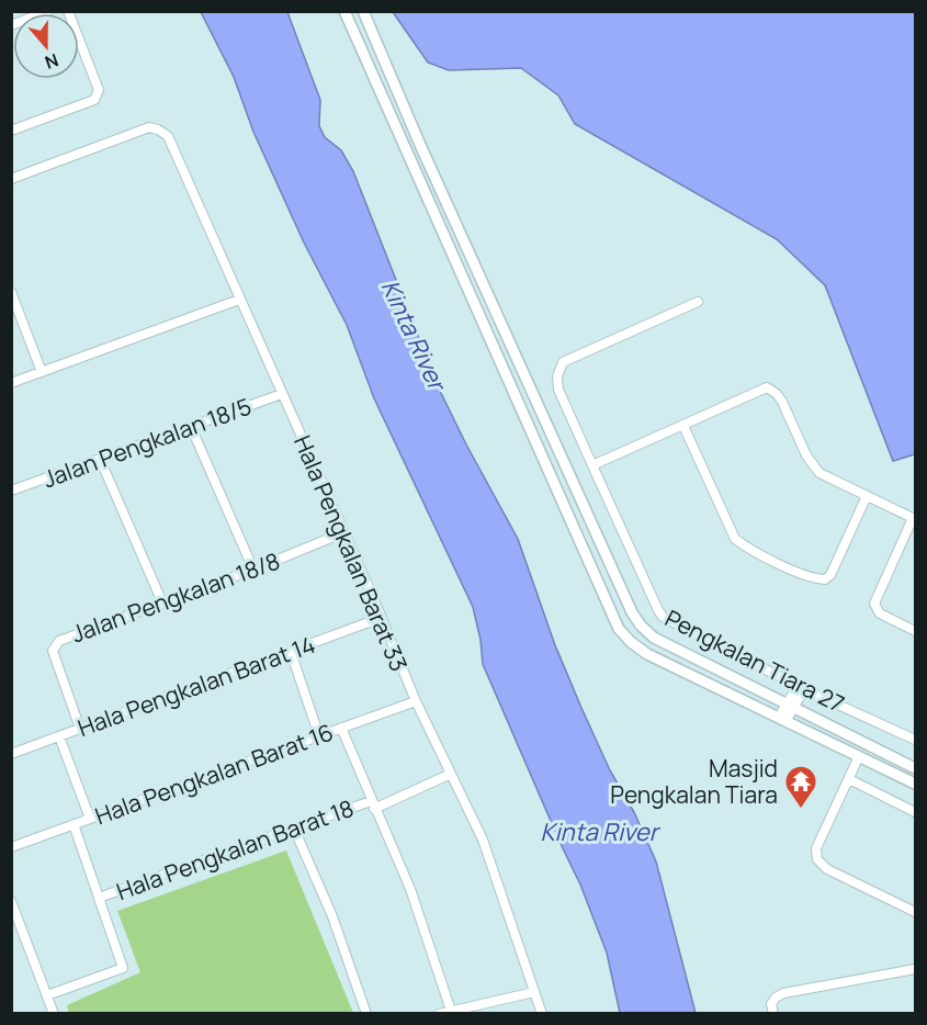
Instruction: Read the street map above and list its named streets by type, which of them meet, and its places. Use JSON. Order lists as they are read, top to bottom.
{
  "streets": {
    "street": [
      "Jalan Pengkalan 18/5",
      "Hala Pengkalan Barat 33",
      "Jalan Pengkalan 18/8",
      "Pengkalan Tiara 27",
      "Hala Pengkalan Barat 14",
      "Hala Pengkalan Barat 16",
      "Hala Pengkalan Barat 18"
    ]
  },
  "crossings": [
    ["Jalan Pengkalan 18/5", "Hala Pengkalan Barat 33"],
    ["Hala Pengkalan Barat 33", "Jalan Pengkalan 18/8"],
    ["Hala Pengkalan Barat 33", "Hala Pengkalan Barat 14"],
    ["Hala Pengkalan Barat 33", "Hala Pengkalan Barat 16"],
    ["Hala Pengkalan Barat 33", "Hala Pengkalan Barat 18"],
    ["Jalan Pengkalan 18/8", "Hala Pengkalan Barat 14"]
  ],
  "water": ["Kinta River"],
  "places": {
    "temple": ["Masjid Pengkalan Tiara"]
  },
  "north": "bottom"
}
